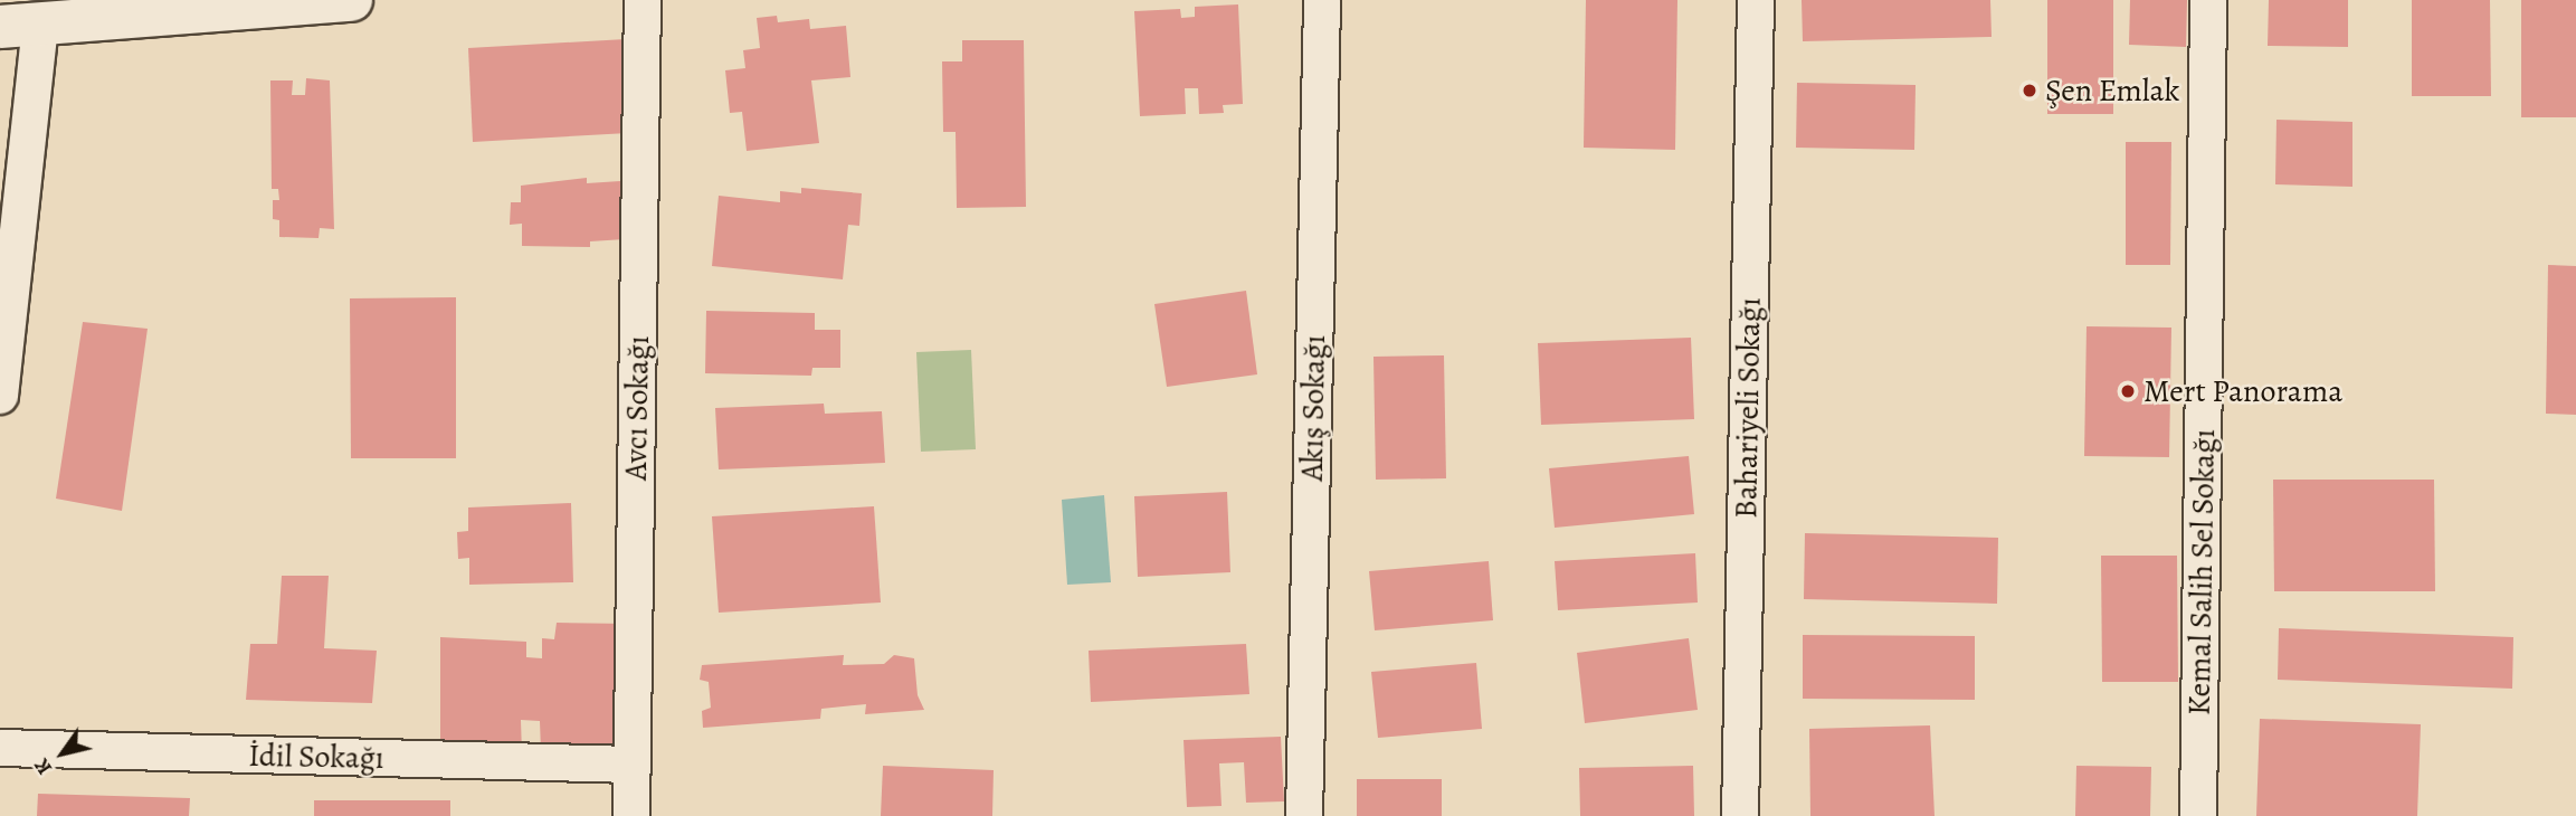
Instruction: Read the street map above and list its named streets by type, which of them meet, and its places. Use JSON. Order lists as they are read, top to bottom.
{
  "streets": {
    "street": [
      "Avcı Sokağı",
      "Akış Sokağı",
      "Bahariyeli Sokağı",
      "Kemal Salih Sel Sokağı",
      "İdil Sokağı"
    ]
  },
  "crossings": [
    ["Avcı Sokağı", "İdil Sokağı"]
  ],
  "places": ["Şen Emlak", "Mert Panorama"],
  "north": "bottom left"
}
